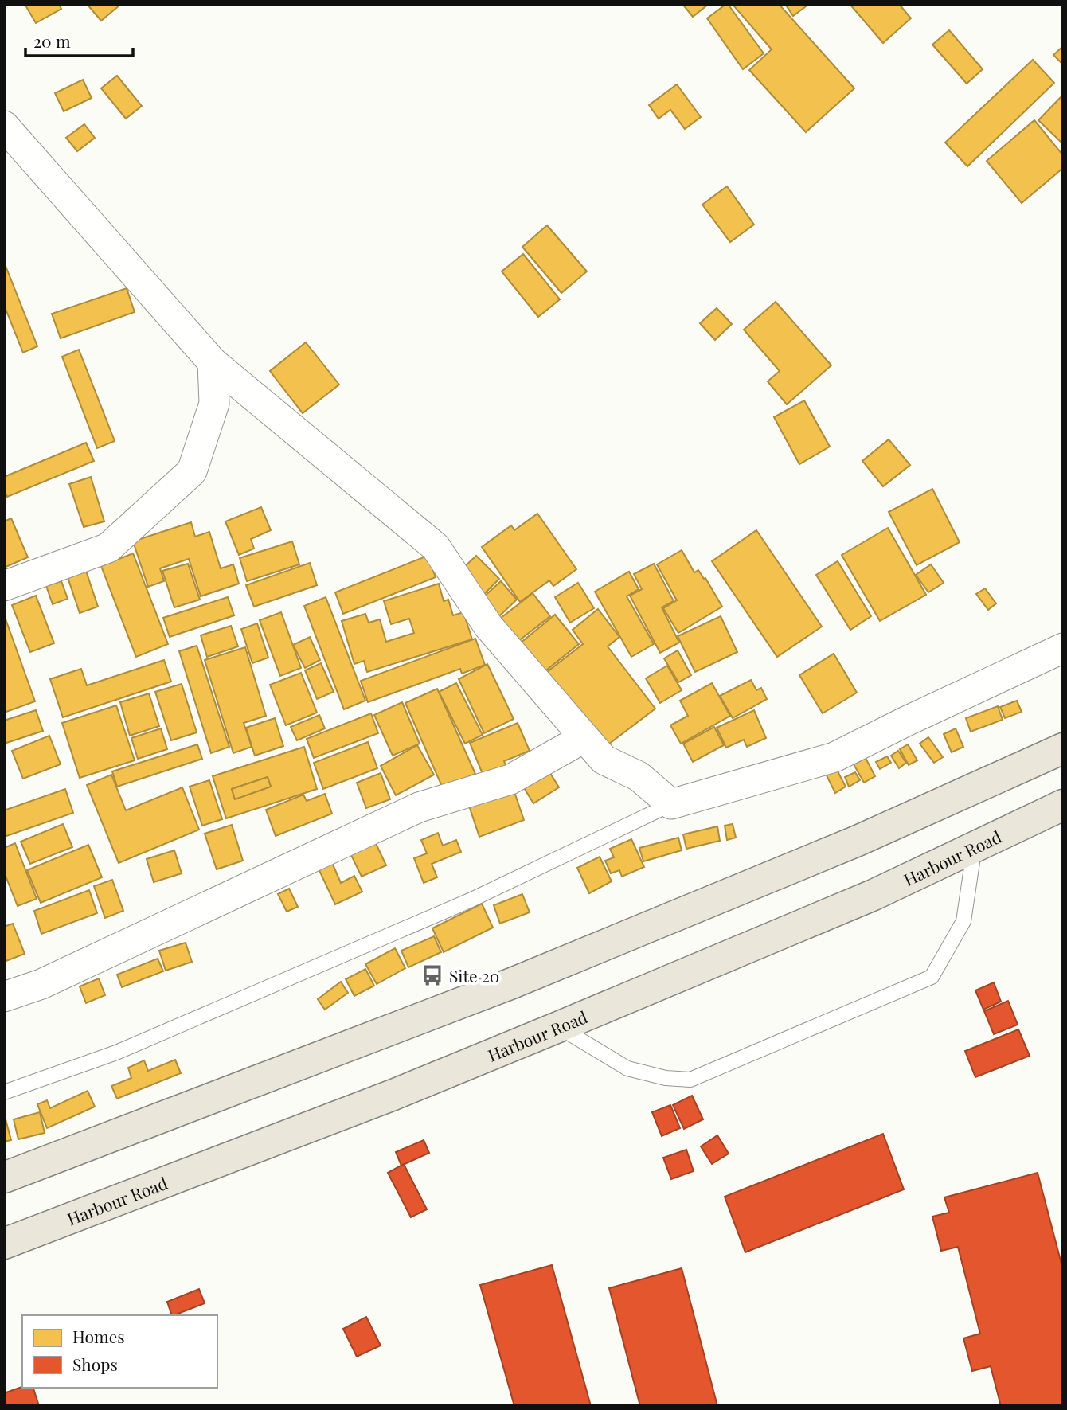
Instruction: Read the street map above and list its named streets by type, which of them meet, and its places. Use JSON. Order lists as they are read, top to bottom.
{
  "streets": {
    "highway": ["Harbour Road"]
  },
  "places": {
    "bus stop": ["Site 20"]
  },
  "legend": ["Homes", "Shops"],
  "scale_bar": "20 m"
}
